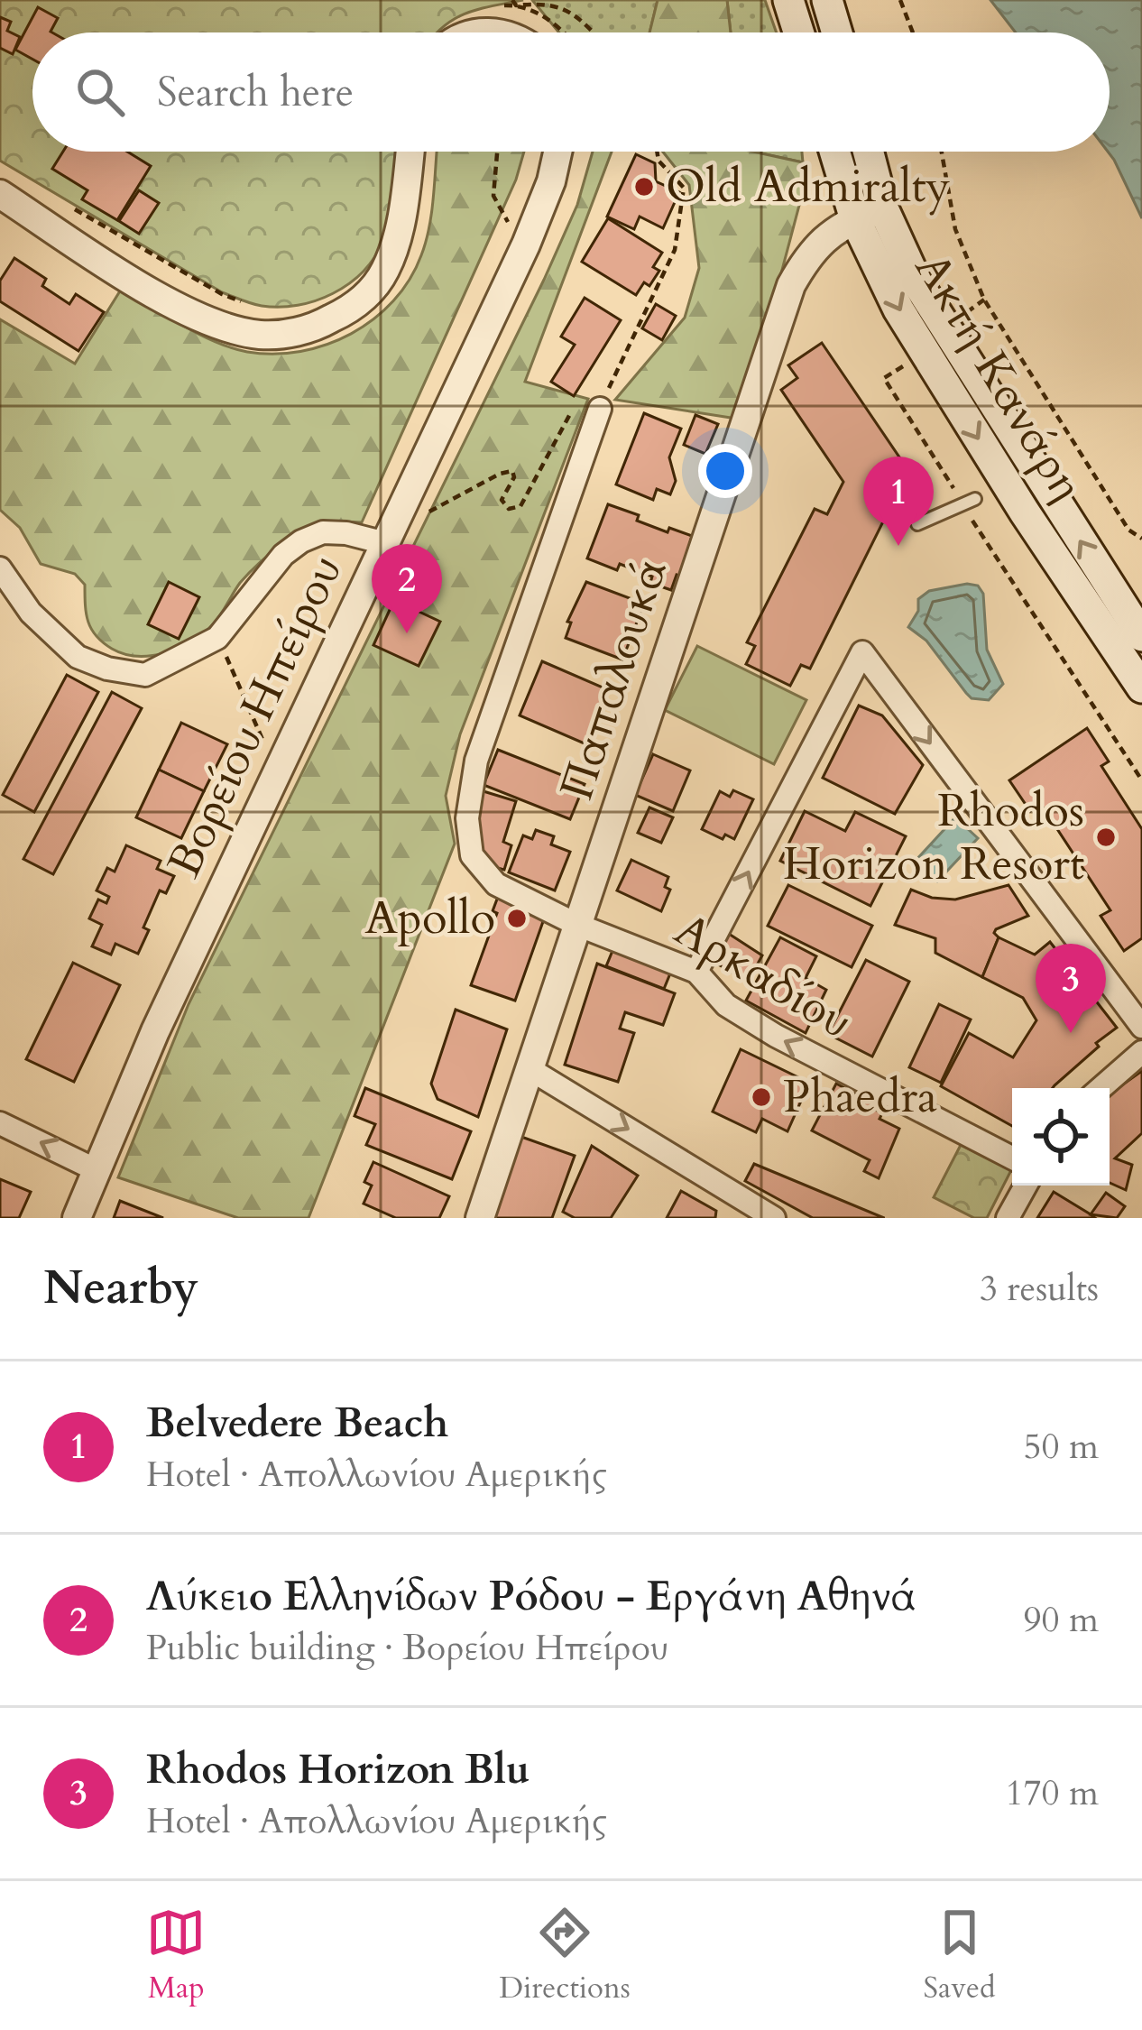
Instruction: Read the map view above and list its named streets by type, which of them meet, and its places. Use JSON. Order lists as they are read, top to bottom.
{
  "streets": {
    "main road": ["Ακτή Κανάρη"],
    "street": ["Παπαλουκά", "Βορείου Ηπείρου", "Αρκαδίου"]
  },
  "crossings": [
    ["Ακτή Κανάρη", "Παπαλουκά"],
    ["Παπαλουκά", "Αρκαδίου"]
  ],
  "places": [
    "Old Admiralty",
    "Rhodos Horizon Resort",
    "Apollo",
    "Phaedra"
  ],
  "page": {
    "search": "Search here",
    "pins": ["1", "2", "3"],
    "heading": ["Nearby", "3 results"],
    "list": [
      {
        "mark": "1",
        "name": "Belvedere Beach",
        "note": "Hotel · Απολλωνίου Αμερικής",
        "value": "50 m"
      },
      {
        "mark": "2",
        "name": "Λύκειο Ελληνίδων Ρόδου - Εργάνη Αθηνά",
        "note": "Public building · Βορείου Ηπείρου",
        "value": "90 m"
      },
      {
        "mark": "3",
        "name": "Rhodos Horizon Blu",
        "note": "Hotel · Απολλωνίου Αμερικής",
        "value": "170 m"
      }
    ],
    "nav": ["Map", "Directions", "Saved"]
  }
}
